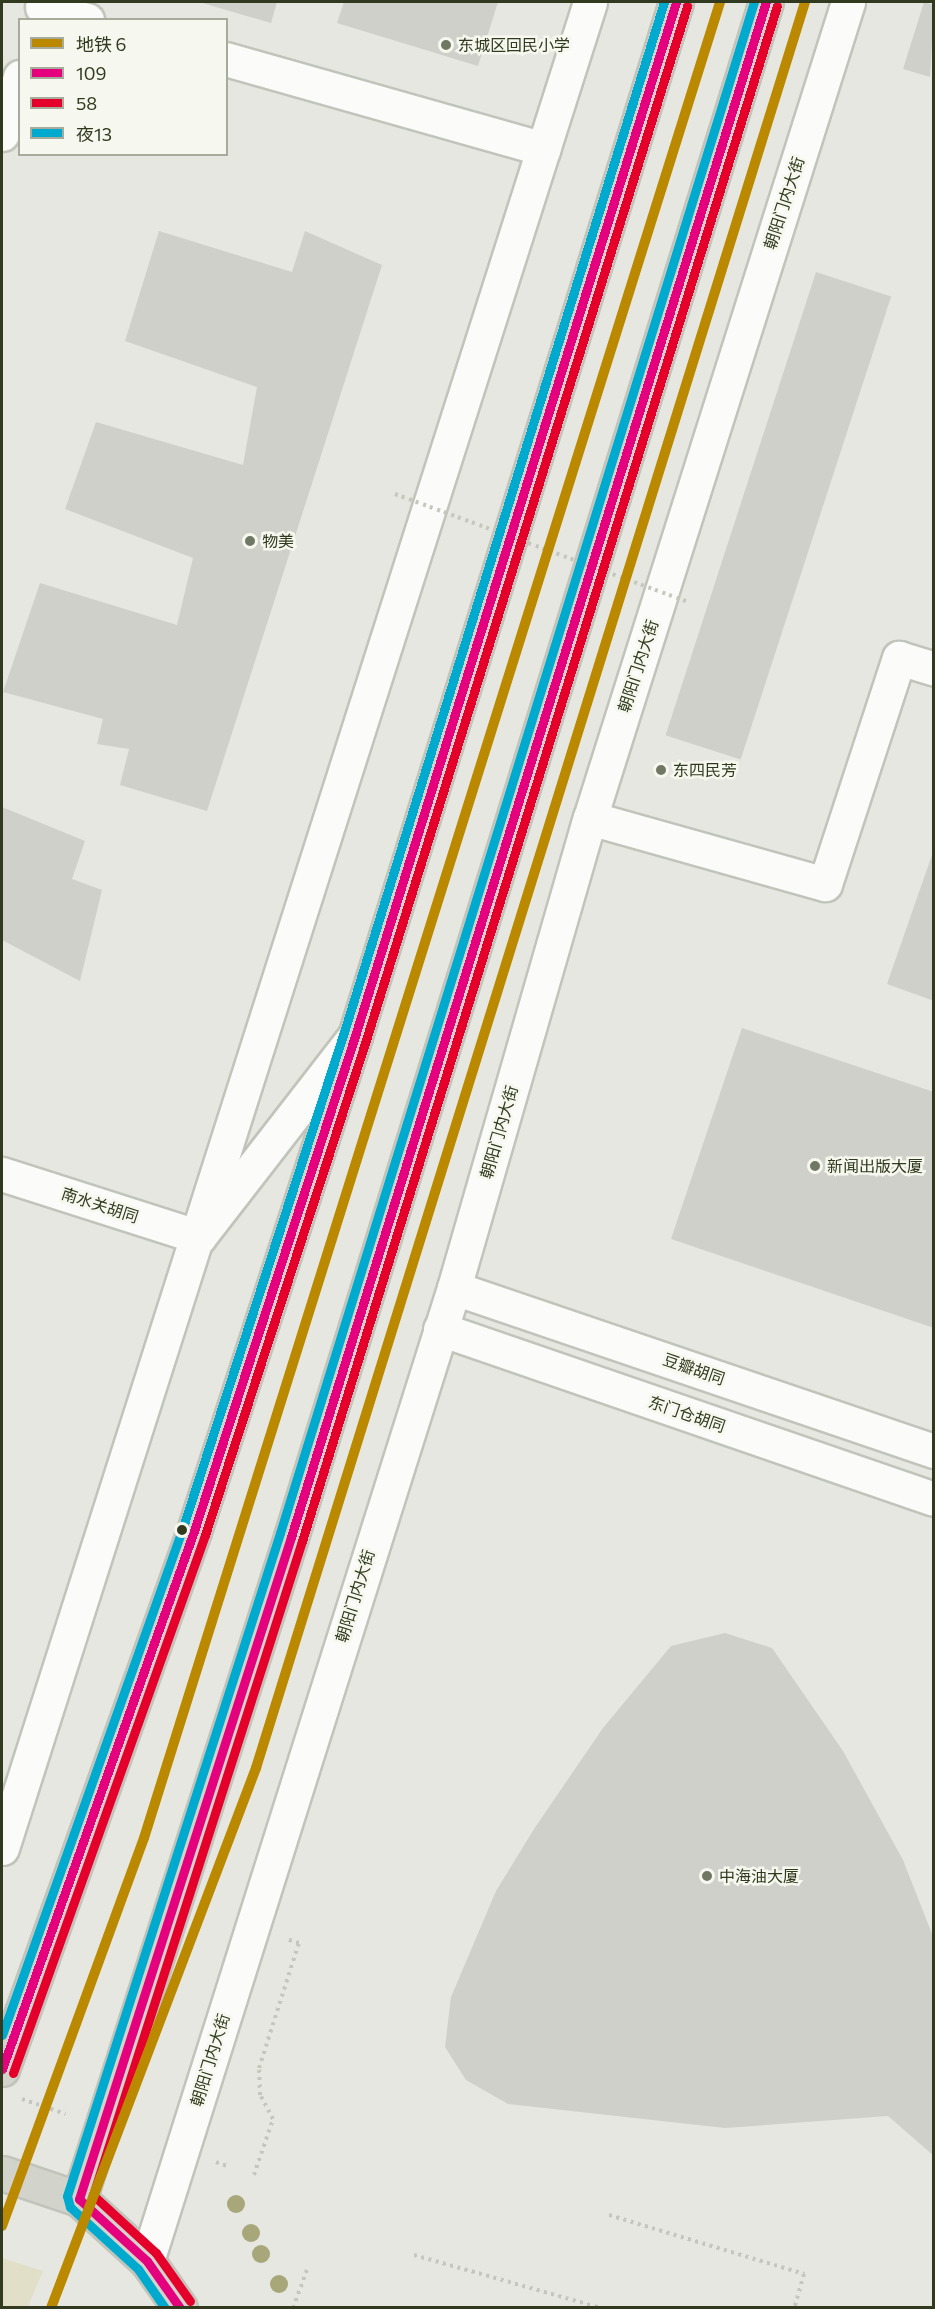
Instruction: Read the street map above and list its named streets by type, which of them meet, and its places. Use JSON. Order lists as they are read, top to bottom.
{
  "streets": {
    "street": [
      "朝阳门内大街",
      "南水关胡同",
      "豆瓣胡同",
      "东门仓胡同"
    ]
  },
  "crossings": [
    ["朝阳门内大街", "豆瓣胡同"],
    ["朝阳门内大街", "东门仓胡同"]
  ],
  "places": [
    "东城区回民小学",
    "物美",
    "东四民芳",
    "新闻出版大厦",
    "中海油大厦"
  ],
  "lines": [
    "metro line 6",
    "transit line 109",
    "transit line 夜13",
    "transit line 58"
  ],
  "legend": [
    "地铁 6",
    "109",
    "58",
    "夜13"
  ]
}
